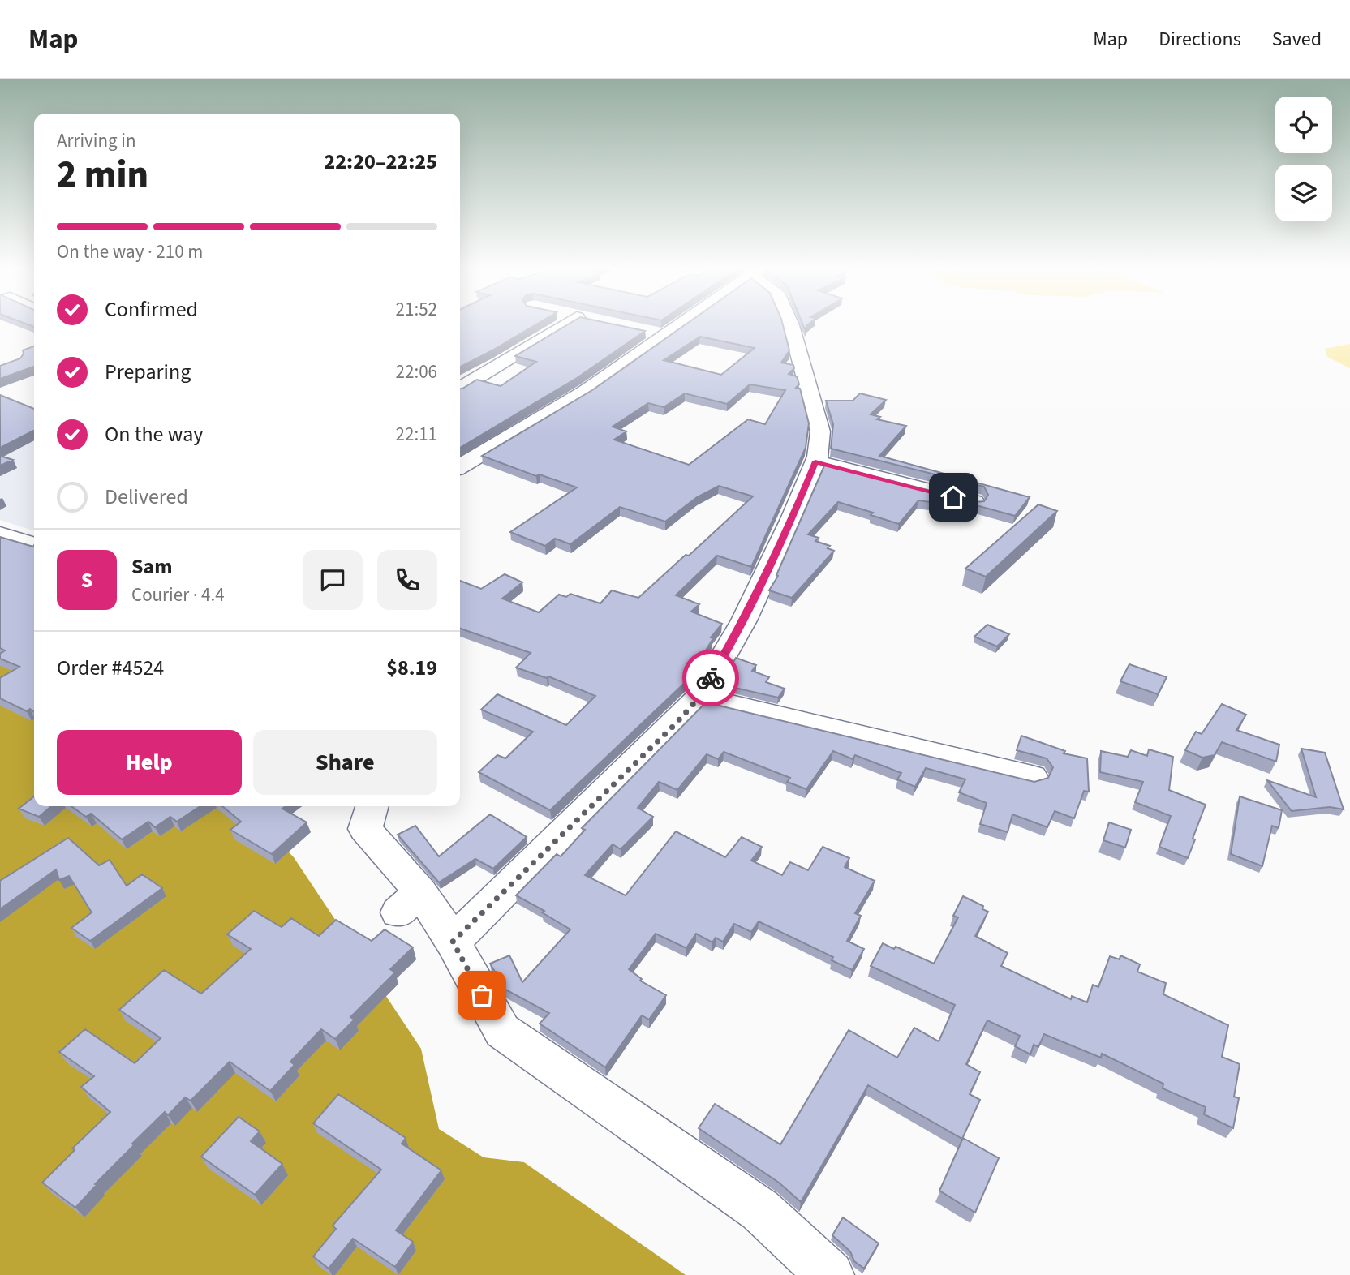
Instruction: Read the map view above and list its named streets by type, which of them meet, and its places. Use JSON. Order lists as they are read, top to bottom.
{
  "page": {
    "header": "Map",
    "nav": ["Map", "Directions", "Saved"],
    "heading": ["2 min", "Arriving in", "22:20–22:25"],
    "panel": [
      "Sam",
      "Courier · 4.4",
      "Order #4524",
      "$8.19"
    ],
    "bar": "On the way · 210 m",
    "list": [
      ["Confirmed", "21:52"],
      ["Preparing", "22:06"],
      ["On the way", "22:11"],
      "Delivered"
    ],
    "round": "S",
    "buttons": ["Help", "Share"]
  }
}
